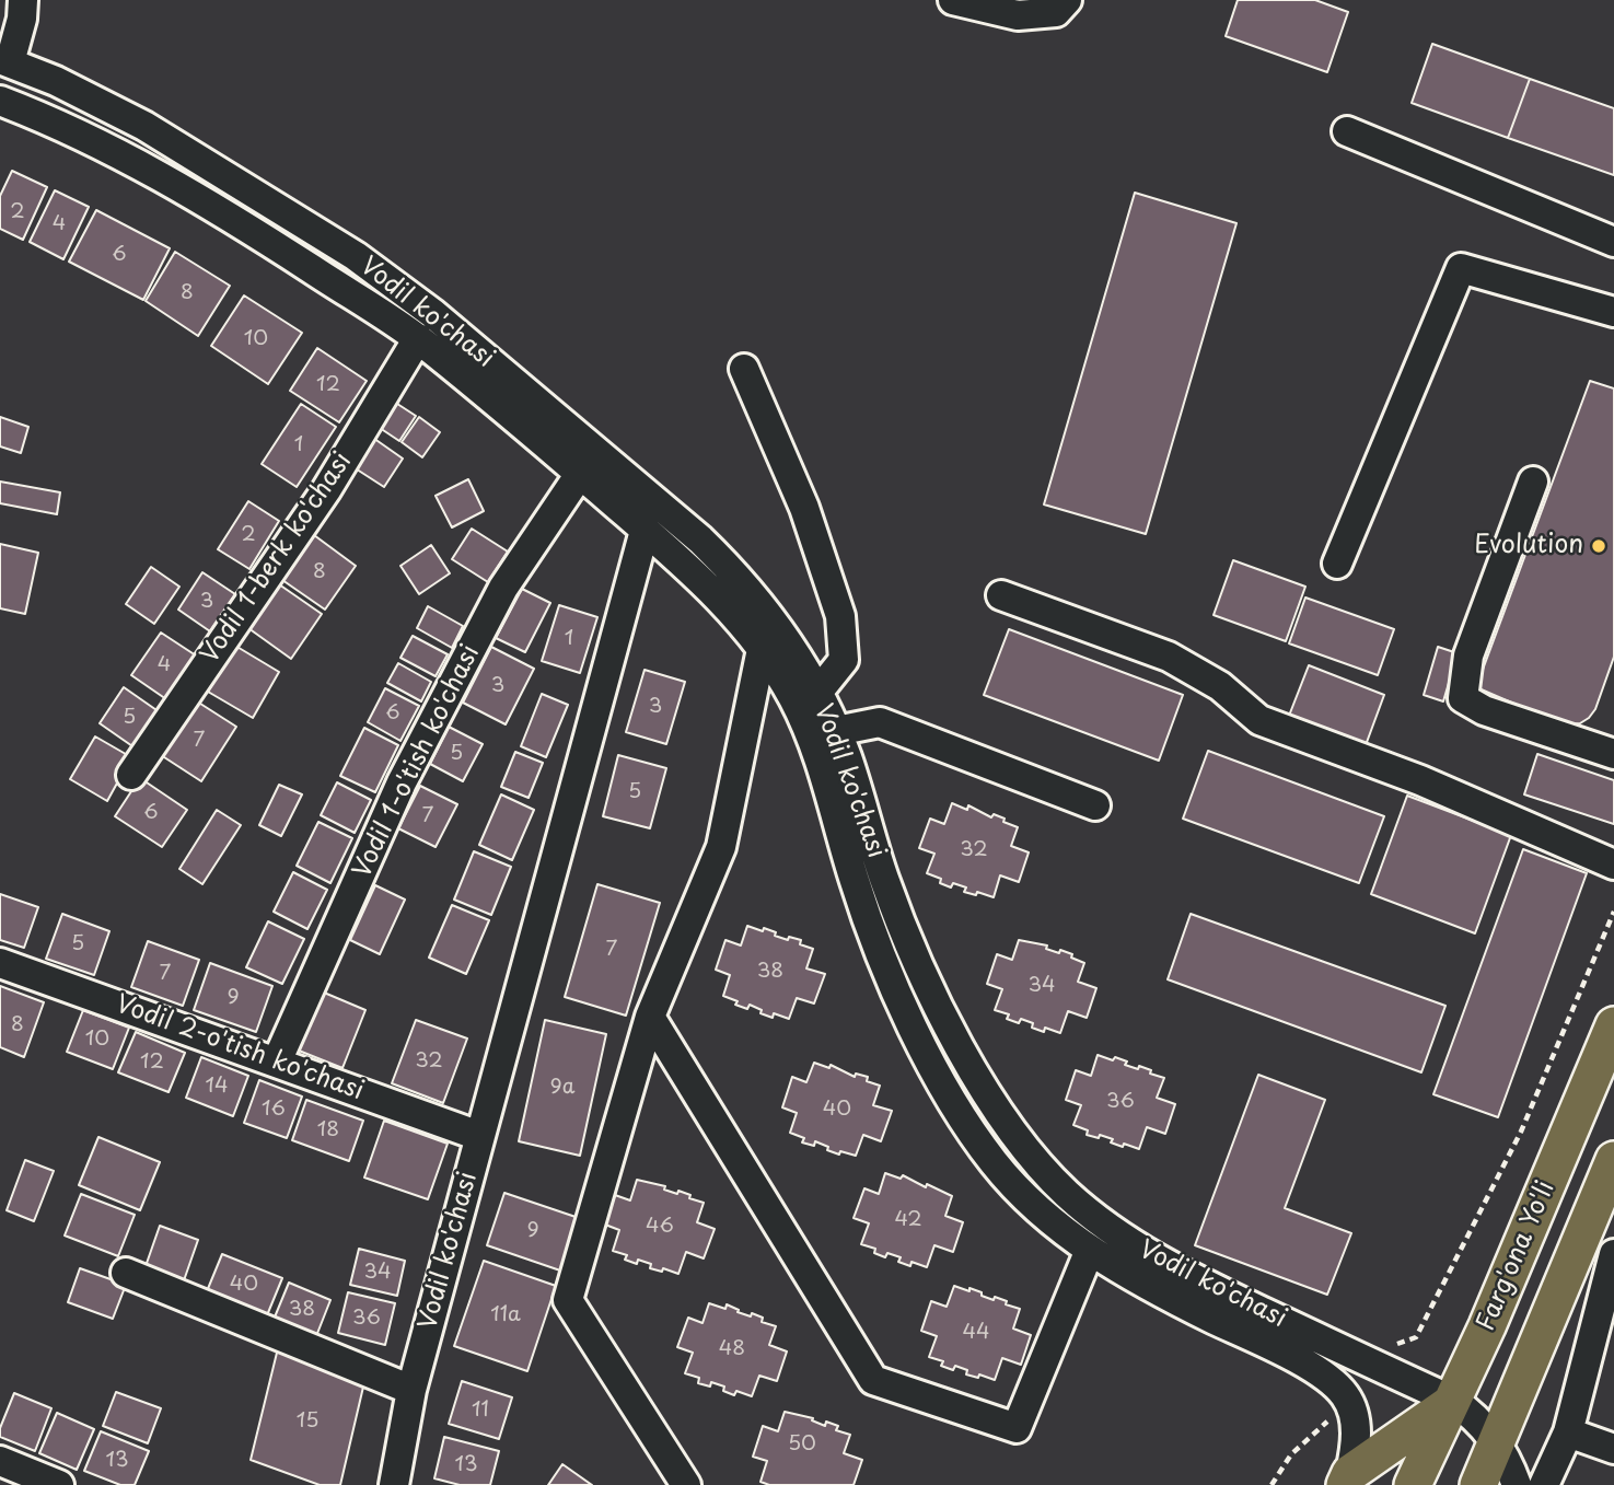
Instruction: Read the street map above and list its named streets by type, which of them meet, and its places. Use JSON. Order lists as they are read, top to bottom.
{
  "streets": {
    "main road": ["Farg'ona Yo'li"],
    "street": [
      "Vodil ko'chasi",
      "Vodil 1-berk ko'chasi",
      "Vodil 1-o'tish ko'chasi",
      "Vodil 2-o'tish ko'chasi"
    ]
  },
  "crossings": [
    ["Vodil ko'chasi", "Vodil 1-berk ko'chasi"],
    ["Vodil ko'chasi", "Vodil 1-o'tish ko'chasi"],
    ["Vodil ko'chasi", "Vodil 2-o'tish ko'chasi"],
    ["Vodil ko'chasi", "Farg'ona Yo'li"],
    ["Vodil 1-o'tish ko'chasi", "Vodil 2-o'tish ko'chasi"]
  ],
  "places": ["Evolution"],
  "house_numbers": [
    "2",
    "4",
    "6",
    "8",
    "10",
    "12",
    "1",
    "2",
    "8",
    "3",
    "1",
    "4",
    "3",
    "3",
    "6",
    "5",
    "7",
    "5",
    "5",
    "6",
    "7",
    "32",
    "5",
    "7",
    "38",
    "7",
    "34",
    "9",
    "8",
    "10",
    "32",
    "12",
    "14",
    "9a",
    "36",
    "16",
    "40",
    "18",
    "42",
    "46",
    "9",
    "34",
    "40",
    "38",
    "11a",
    "36",
    "44",
    "48",
    "11",
    "15",
    "50",
    "13",
    "13"
  ]
}
